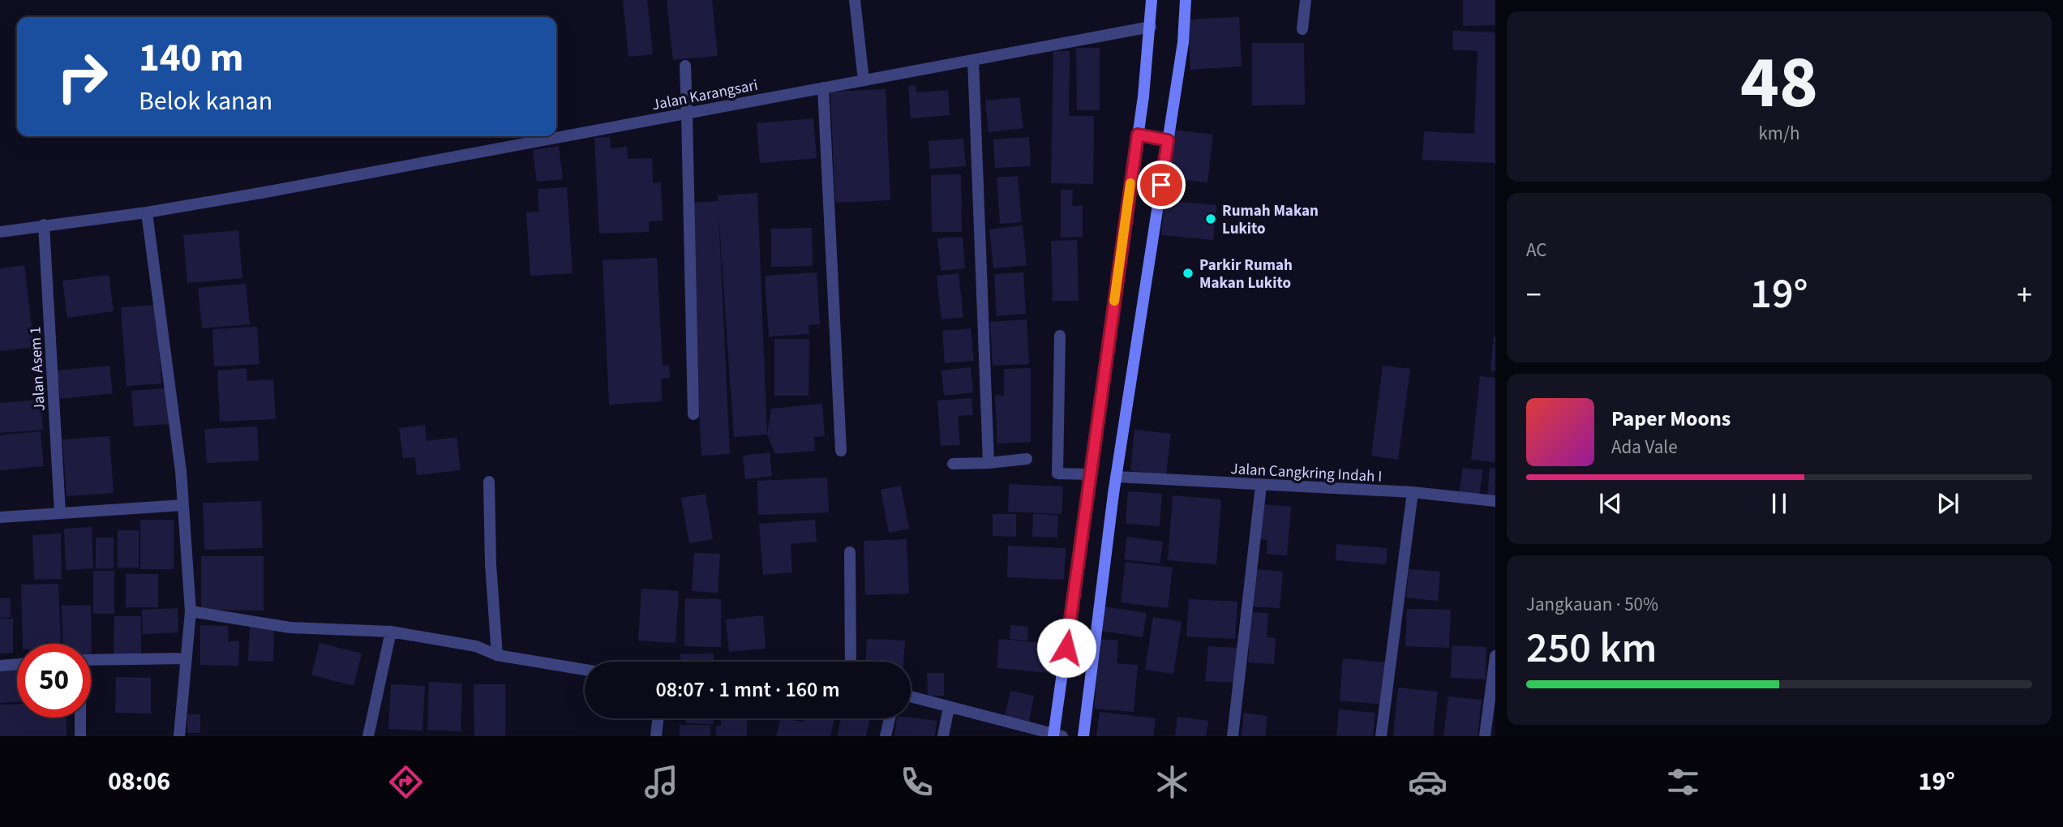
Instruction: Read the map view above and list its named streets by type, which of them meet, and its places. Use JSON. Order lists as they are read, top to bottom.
{
  "streets": {
    "street": ["Jalan Karangsari", "Jalan Asem 1", "Jalan Cangkring Indah I"]
  },
  "crossings": [
    ["Jalan Karangsari", "Jalan Asem 1"]
  ],
  "places": ["Rumah Makan Lukito", "Parkir Rumah Makan Lukito"],
  "page": {
    "tile": [
      ["48", "km/h"],
      "AC",
      ["Jangkauan · 50%", "250 km"]
    ],
    "turn": ["140 m", "Belok kanan"],
    "heat": ["−", "19°", "+"],
    "song": ["Paper Moons", "Ada Vale"],
    "limit": "50",
    "trip": "08:07 · 1 mnt · 160 m",
    "tabs": ["08:06", "19°"]
  }
}
